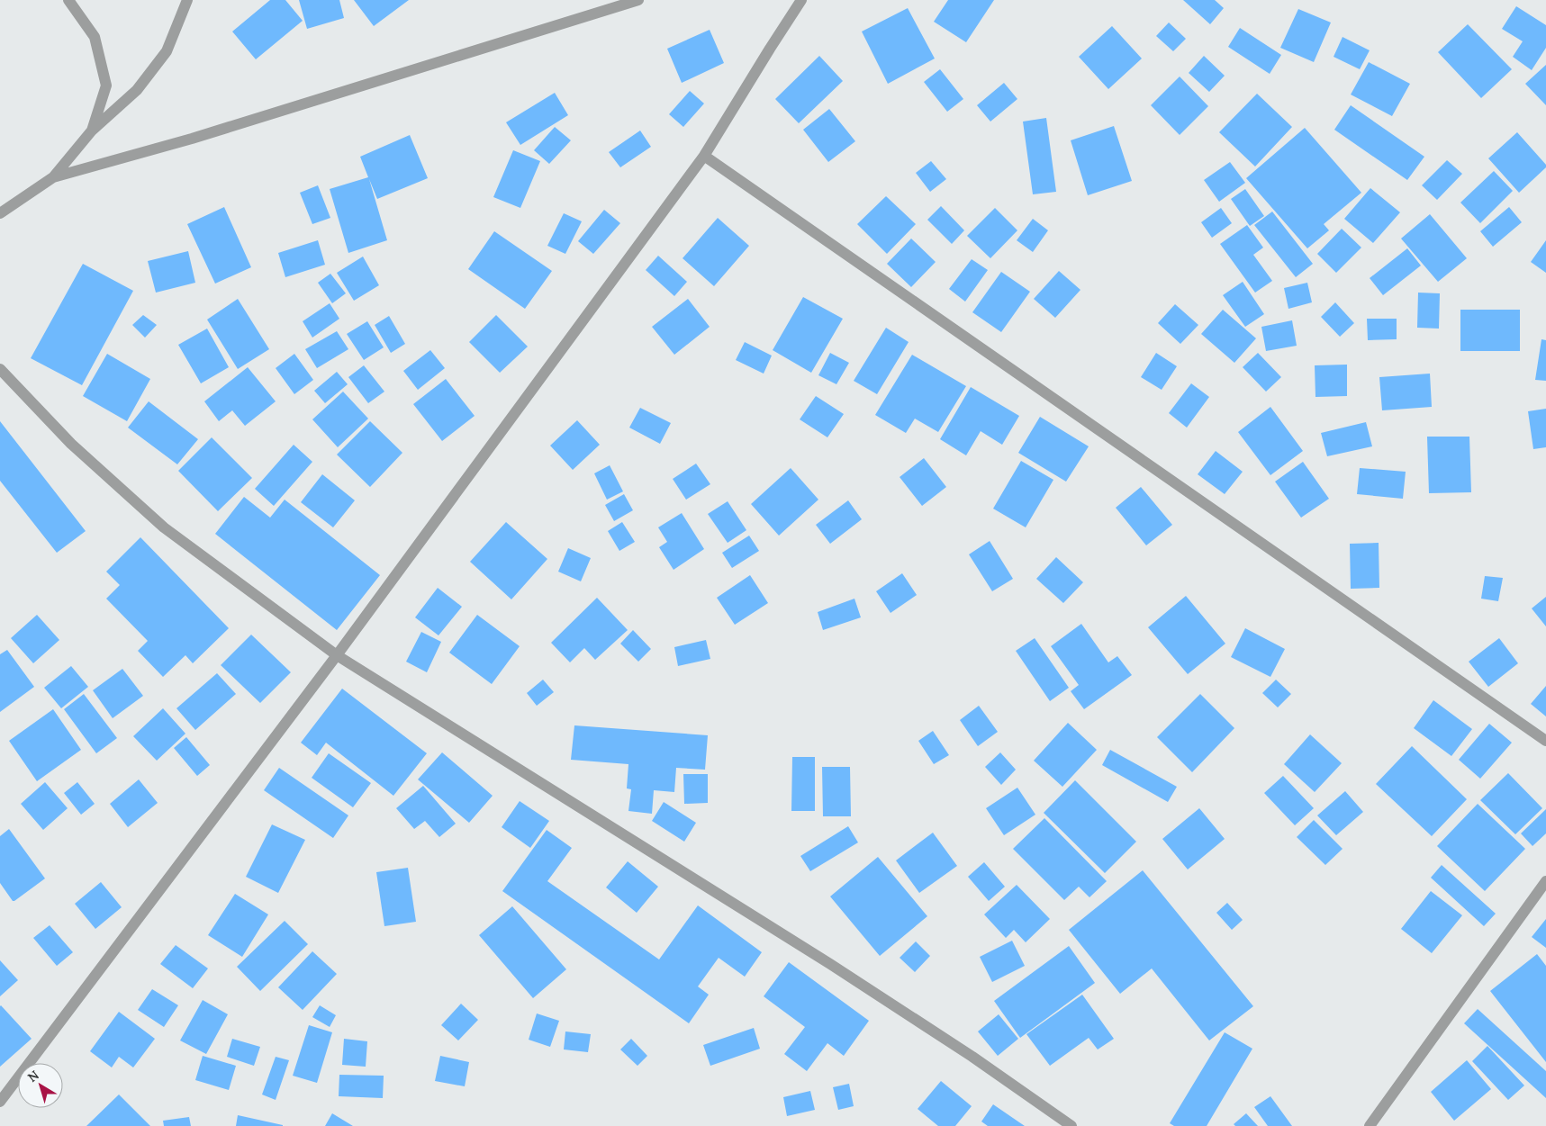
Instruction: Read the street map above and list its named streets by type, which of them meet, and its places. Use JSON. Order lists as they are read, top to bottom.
{
  "north": "top left"
}
